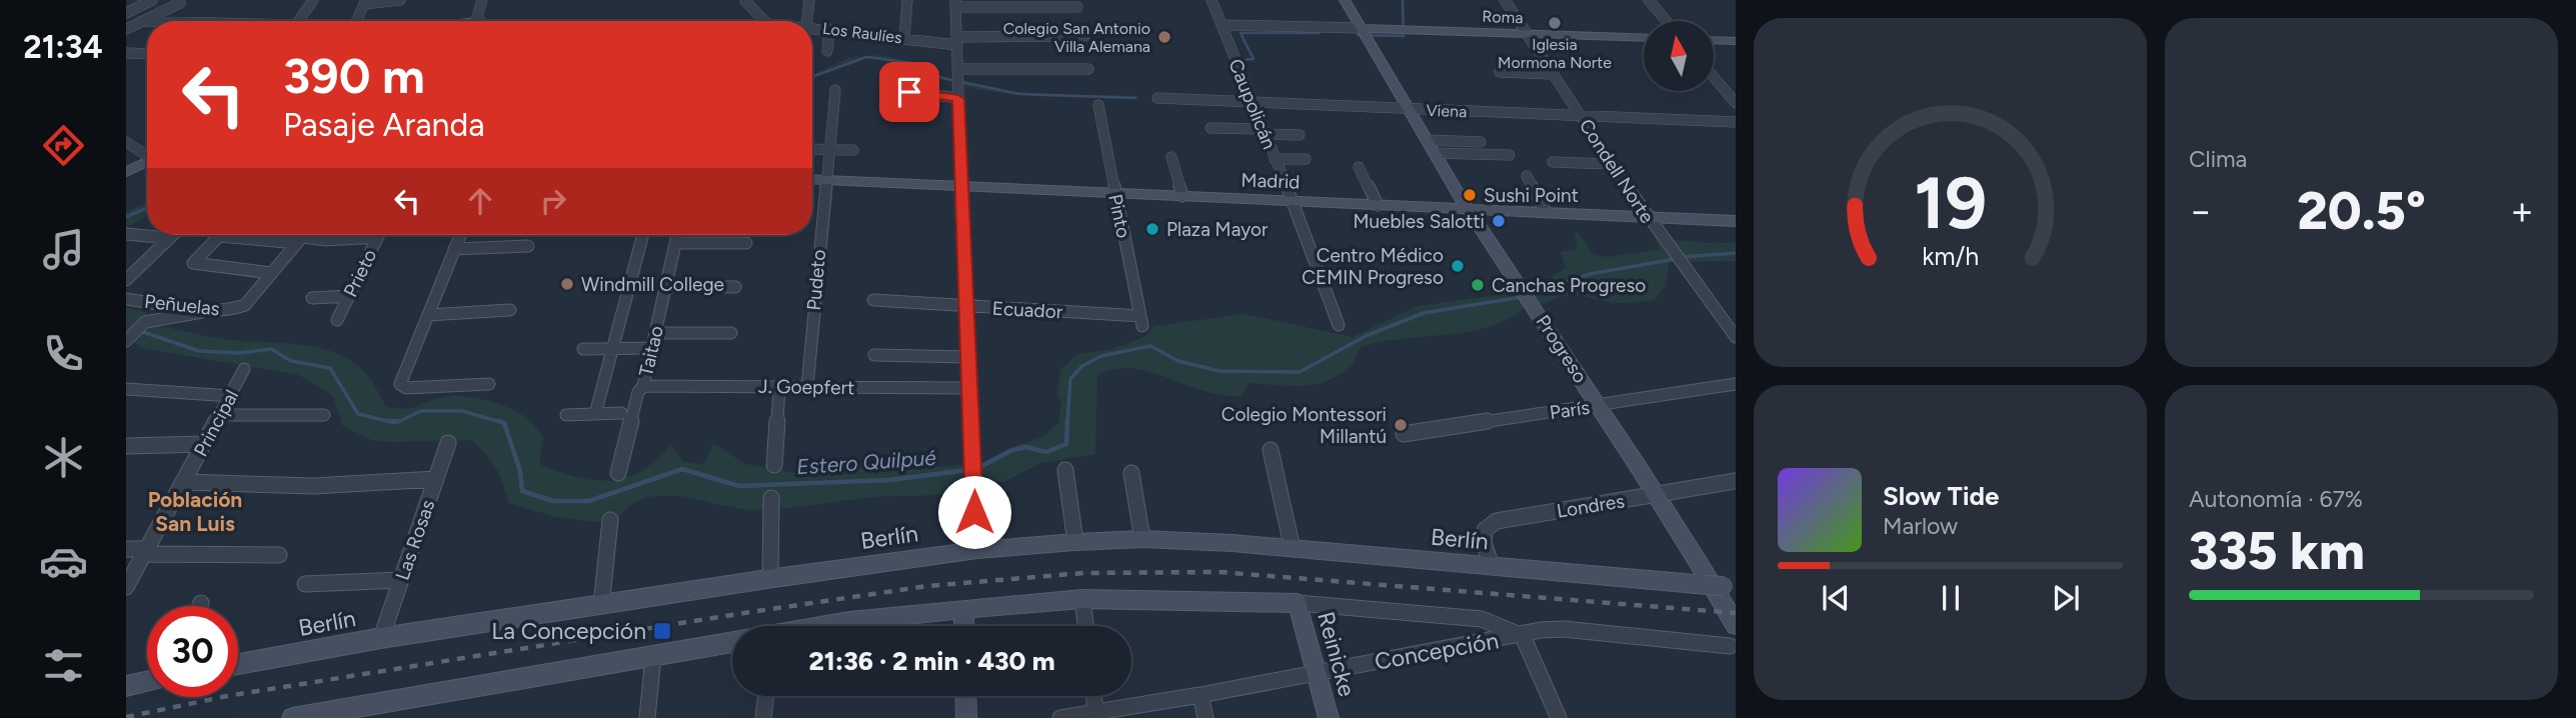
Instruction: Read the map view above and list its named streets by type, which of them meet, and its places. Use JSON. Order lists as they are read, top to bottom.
{
  "streets": {
    "street": [
      "Roma",
      "Los Raulíes",
      "Caupolicán",
      "Viena",
      "Condell Norte",
      "Madrid",
      "Pinto",
      "Prieto",
      "Pudeto",
      "Peñuelas",
      "Ecuador",
      "Progreso",
      "Taitao",
      "J. Goepfert",
      "París",
      "Principal",
      "Londres",
      "Berlín",
      "Las Rosas",
      "Concepción",
      "Reinicke"
    ]
  },
  "crossings": [
    ["Roma", "Caupolicán"],
    ["Roma", "Condell Norte"],
    ["Roma", "Progreso"],
    ["Caupolicán", "Viena"],
    ["Caupolicán", "Madrid"],
    ["Viena", "Condell Norte"],
    ["Viena", "Progreso"],
    ["Condell Norte", "Madrid"],
    ["Madrid", "Pinto"],
    ["Madrid", "Pudeto"],
    ["Madrid", "Progreso"],
    ["Pinto", "Ecuador"],
    ["Pudeto", "J. Goepfert"],
    ["Progreso", "París"],
    ["Progreso", "Londres"],
    ["Taitao", "J. Goepfert"],
    ["Londres", "Berlín"],
    ["Berlín", "Las Rosas"],
    ["Concepción", "Reinicke"]
  ],
  "districts": ["Población San Luis"],
  "water": ["Estero Quilpué"],
  "places": {
    "other": [
      "Iglesia Mormona Norte",
      "Colegio San Antonio Villa Alemana",
      "Sushi Point",
      "Muebles Salotti",
      "Plaza Mayor",
      "Centro Médico CEMIN Progreso",
      "Windmill College",
      "Canchas Progreso",
      "Colegio Montessori Millantú"
    ],
    "transit": ["La Concepción"]
  },
  "north": "top",
  "page": {
    "tabs": "21:34",
    "tile": [
      "Clima",
      ["Autonomía · 67%", "335 km"]
    ],
    "turn": ["390 m", "Pasaje Aranda"],
    "heat": ["−", "20.5°", "+"],
    "song": ["Slow Tide", "Marlow"],
    "limit": "30",
    "trip": "21:36 · 2 min · 430 m",
    "gauge": ["19", "km/h"]
  }
}
